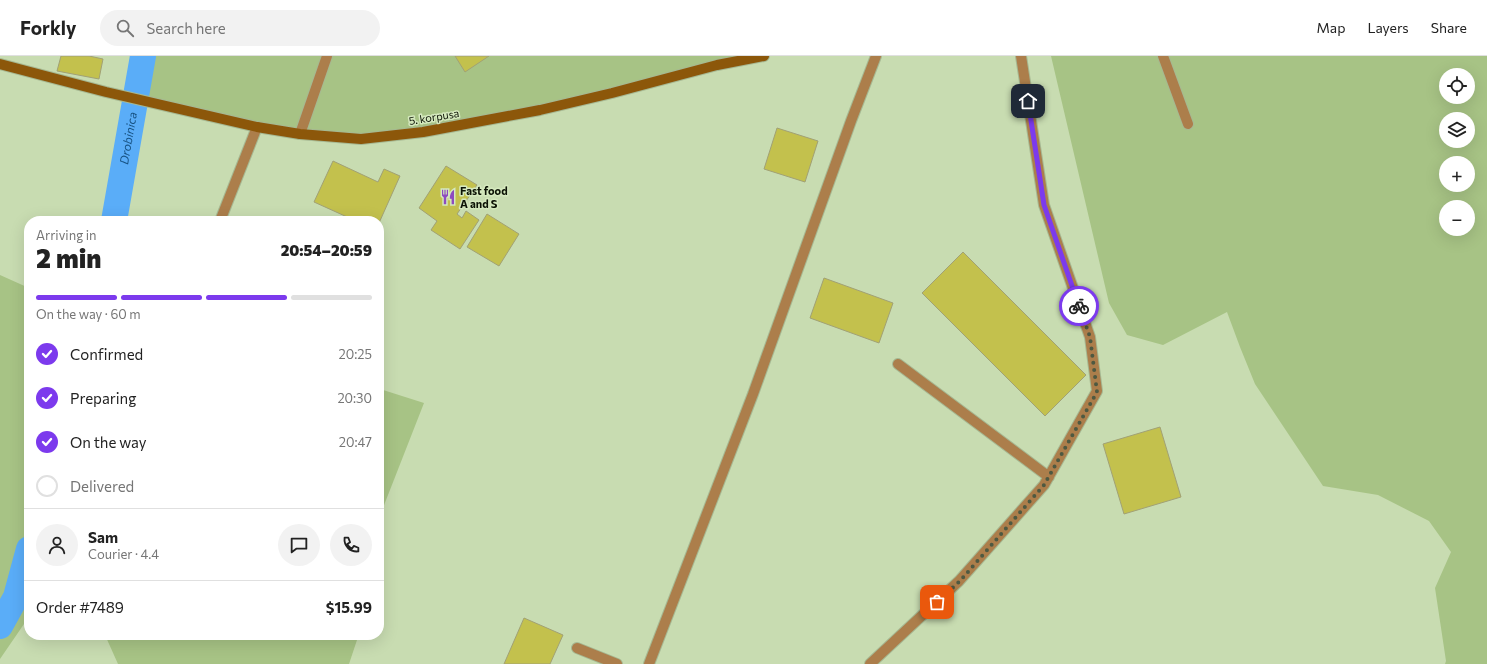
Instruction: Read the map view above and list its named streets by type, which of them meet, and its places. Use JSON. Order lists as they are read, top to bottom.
{
  "streets": {
    "street": ["5. korpusa"]
  },
  "water": ["Drobinica"],
  "places": {
    "restaurant": ["Fast food A and S"]
  },
  "page": {
    "header": "Forkly",
    "search": "Search here",
    "nav": ["Map", "Layers", "Share"],
    "map_buttons": ["+", "−"],
    "heading": ["2 min", "Arriving in", "20:54–20:59"],
    "panel": [
      "Sam",
      "Courier · 4.4",
      "Order #7489",
      "$15.99"
    ],
    "bar": "On the way · 60 m",
    "list": [
      ["Confirmed", "20:25"],
      ["Preparing", "20:30"],
      ["On the way", "20:47"],
      "Delivered"
    ]
  }
}
